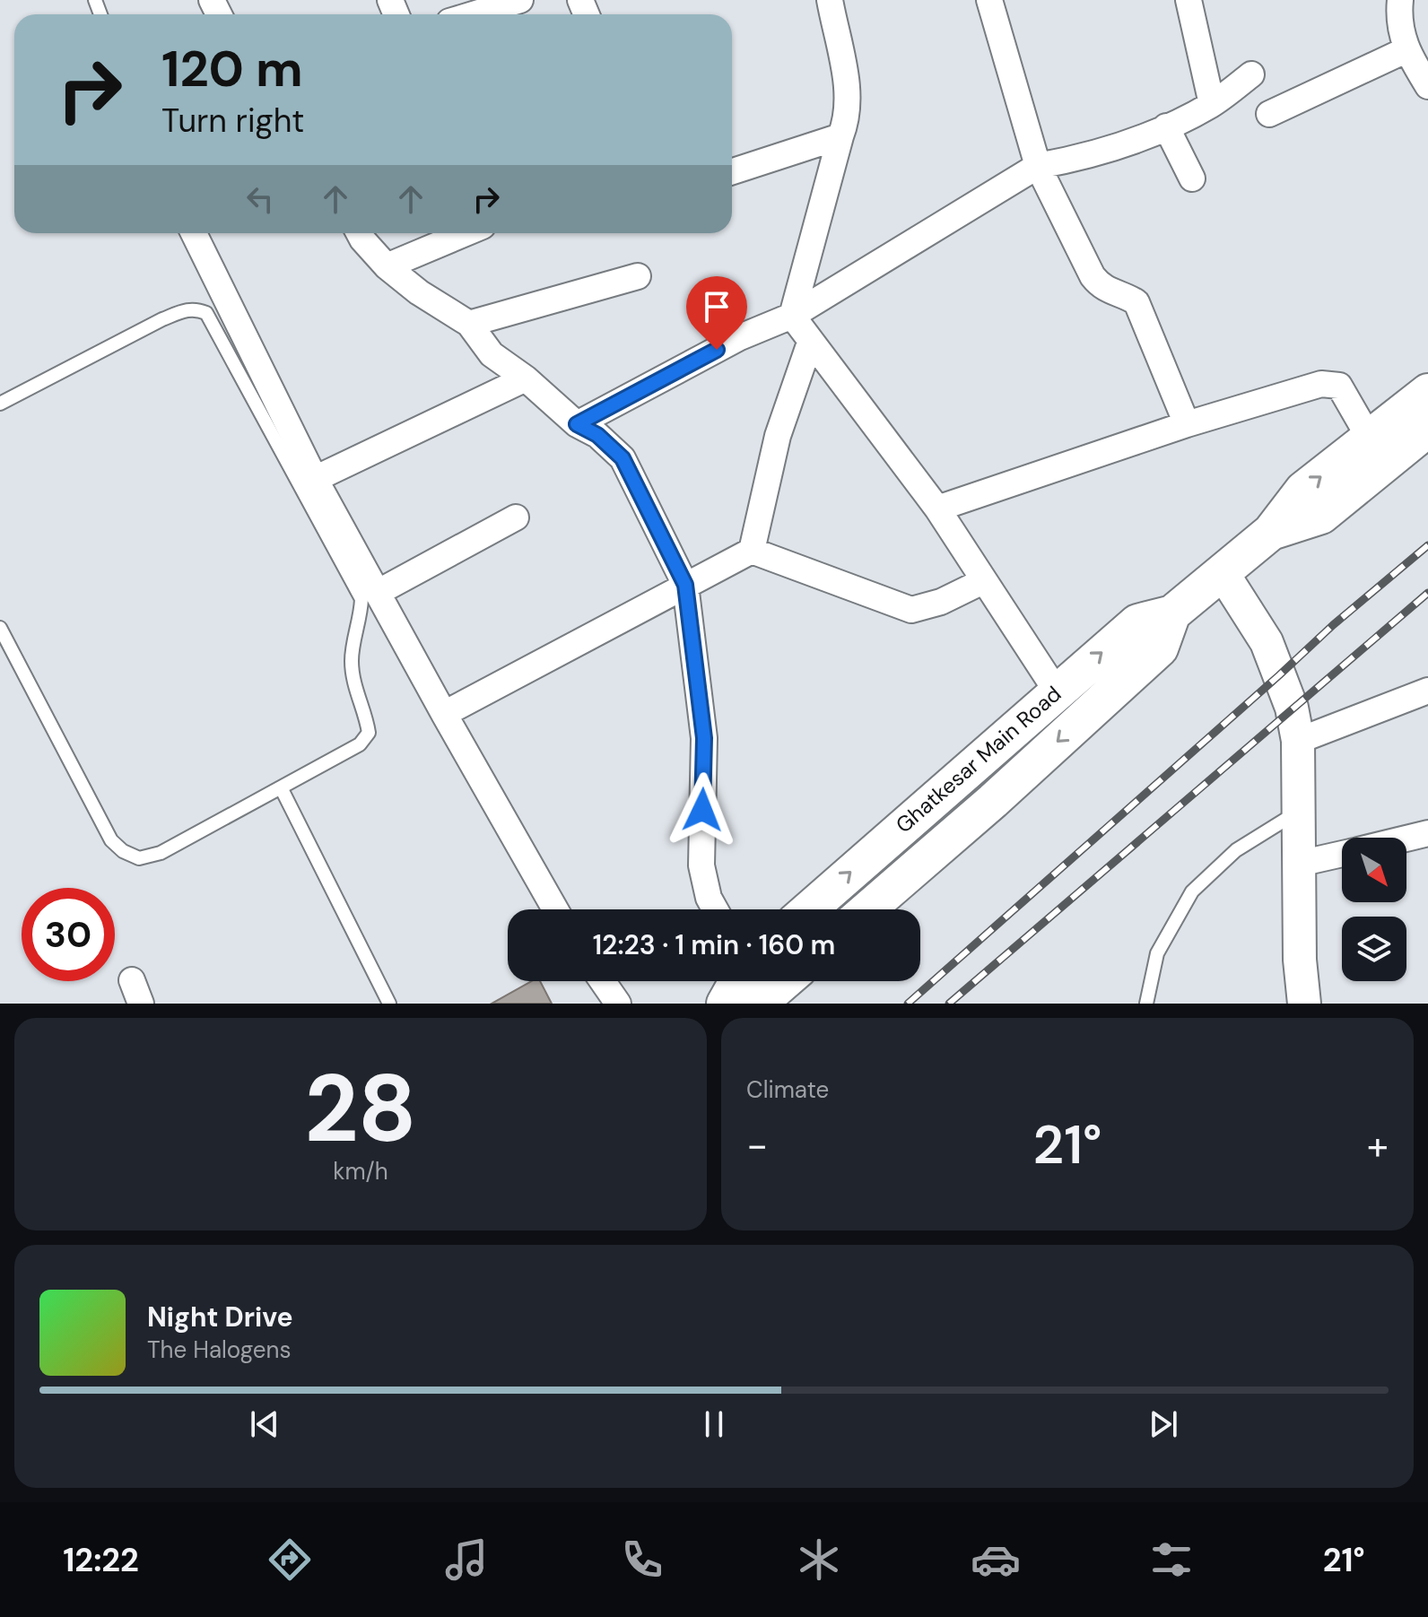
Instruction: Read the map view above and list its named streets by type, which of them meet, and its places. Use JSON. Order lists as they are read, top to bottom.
{
  "streets": {
    "main road": ["Ghatkesar Main Road"]
  },
  "north": "bottom right",
  "page": {
    "turn": ["120 m", "Turn right"],
    "limit": "30",
    "trip": "12:23 · 1 min · 160 m",
    "tile": [
      ["28", "km/h"],
      "Climate"
    ],
    "heat": ["−", "21°", "+"],
    "song": ["Night Drive", "The Halogens"],
    "tabs": ["12:22", "21°"]
  }
}
